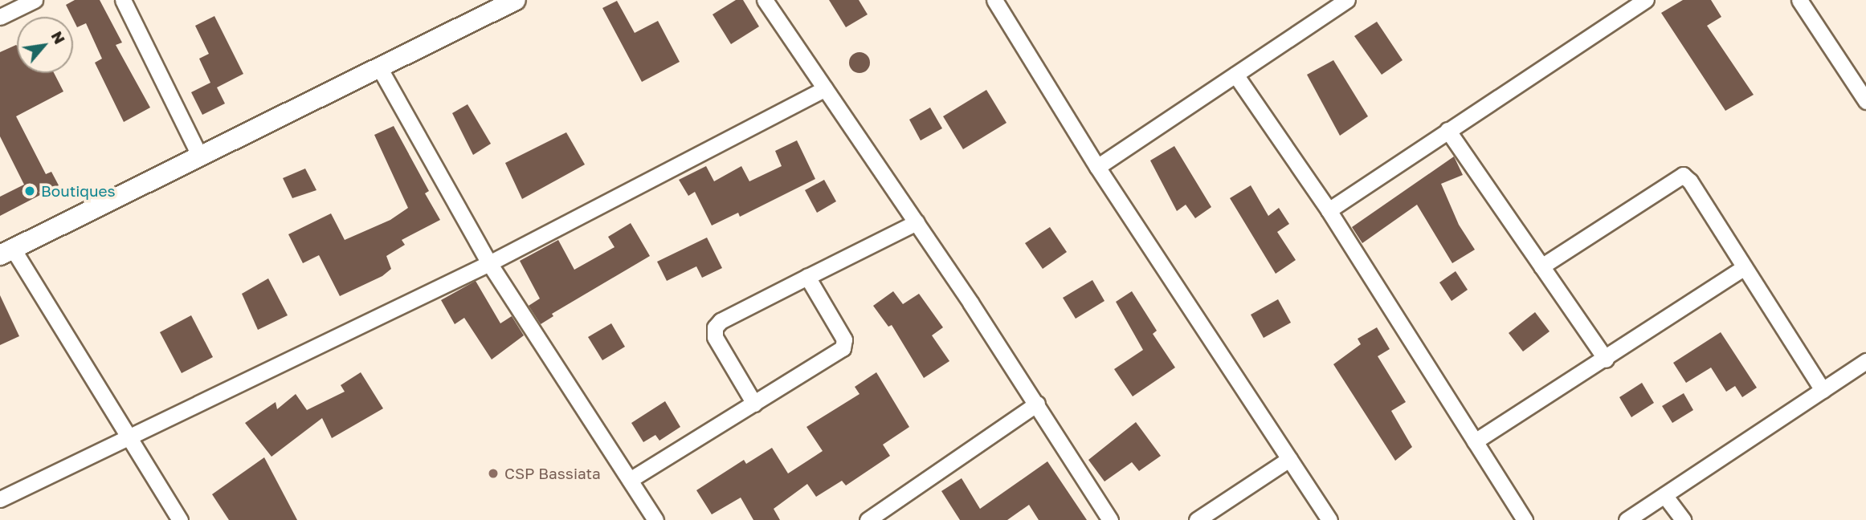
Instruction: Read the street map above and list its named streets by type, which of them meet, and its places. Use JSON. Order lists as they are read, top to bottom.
{
  "places": ["Boutiques", "CSP Bassiata"],
  "north": "top right"
}
